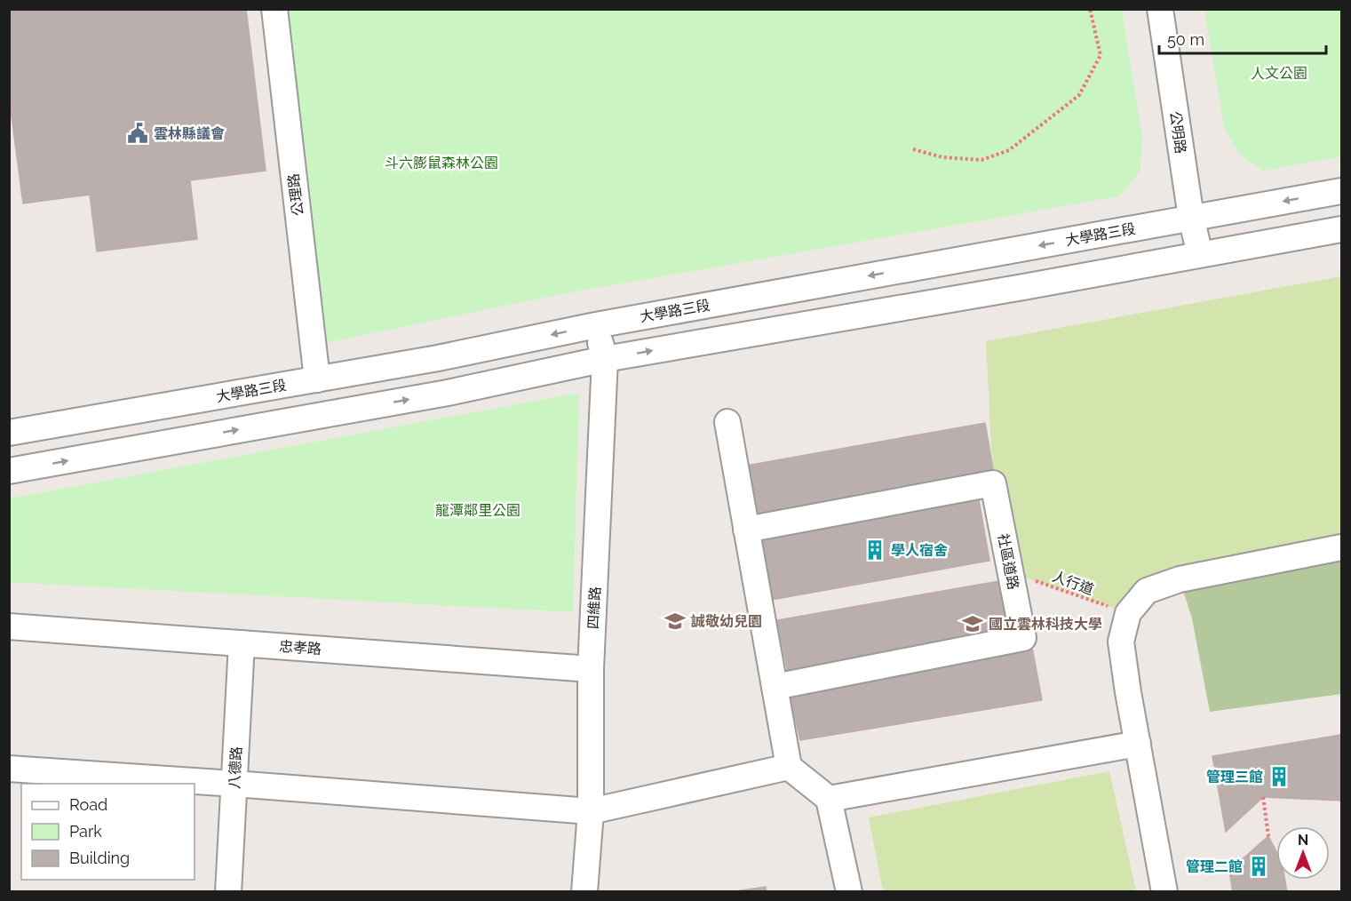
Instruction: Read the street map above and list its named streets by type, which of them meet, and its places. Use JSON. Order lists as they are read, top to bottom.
{
  "streets": {
    "street": [
      "公明路",
      "公理路",
      "大學路三段",
      "社區道路",
      "四維路",
      "忠孝路",
      "八德路"
    ],
    "path": ["人行道"]
  },
  "crossings": [
    ["公明路", "大學路三段"],
    ["公理路", "大學路三段"],
    ["大學路三段", "四維路"],
    ["社區道路", "人行道"],
    ["四維路", "忠孝路"],
    ["忠孝路", "八德路"]
  ],
  "parks": ["人文公園", "斗六膨鼠森林公園", "龍潭鄰里公園"],
  "places": {
    "public building": ["雲林縣議會"],
    "building": ["學人宿舍", "管理三館", "管理二館"],
    "school or university": ["誠敬幼兒園", "國立雲林科技大學"]
  },
  "legend": ["Road", "Park", "Building"],
  "scale_bar": "50 m",
  "north": "top"
}
